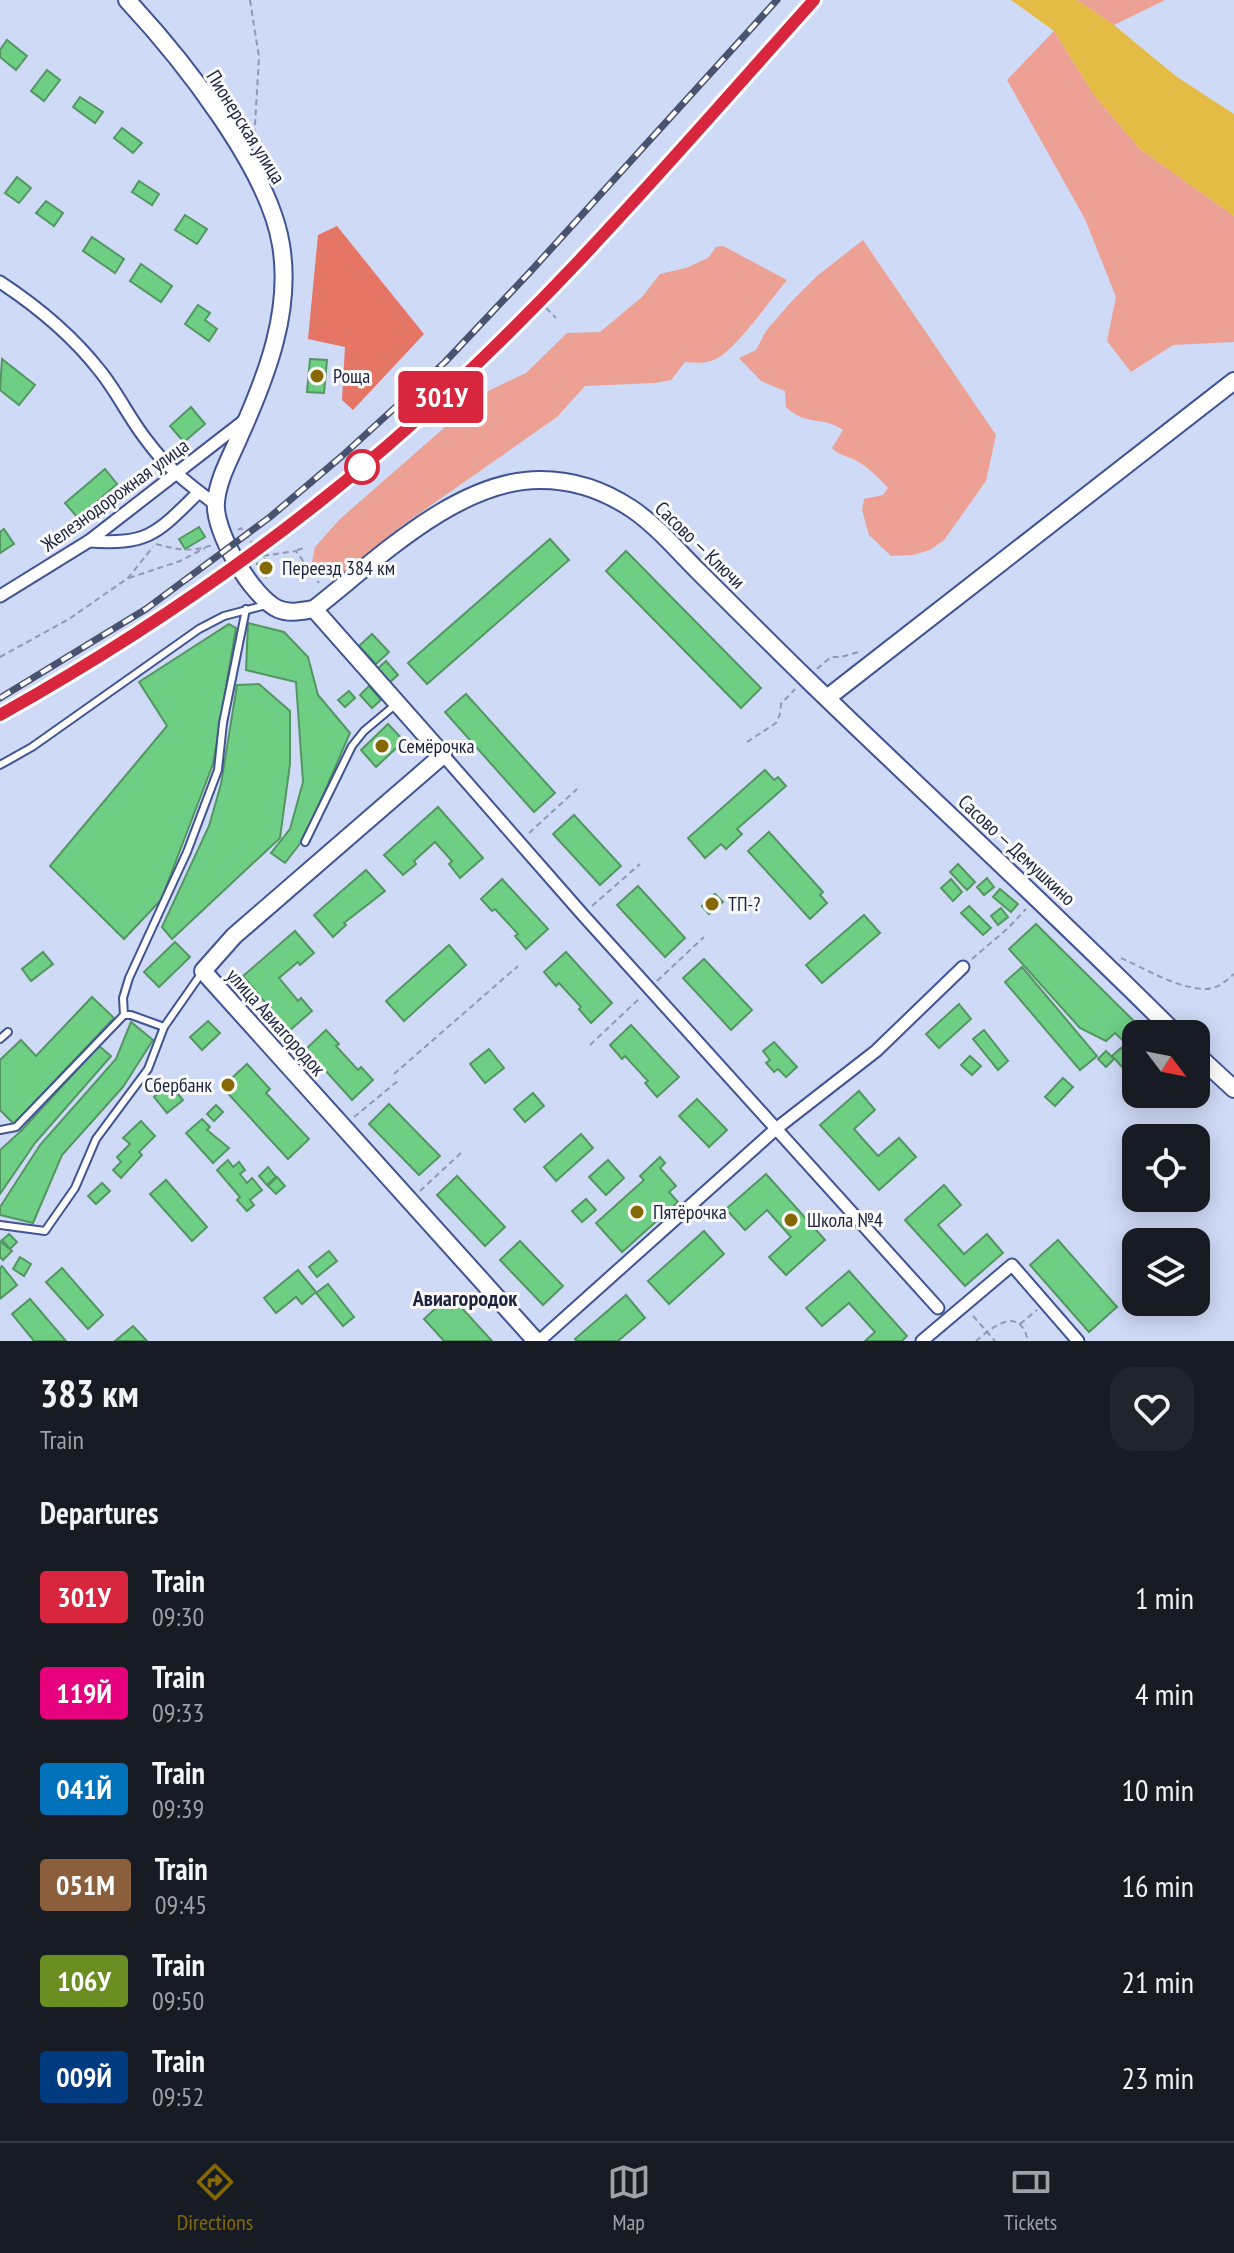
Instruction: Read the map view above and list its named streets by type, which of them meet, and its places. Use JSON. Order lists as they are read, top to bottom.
{
  "streets": {
    "street": [
      "Пионерская улица",
      "Железнодорожная улица",
      "Сасово — Ключи",
      "Сасово — Демушкино",
      "улица Авиагородок"
    ]
  },
  "crossings": [
    ["Пионерская улица", "Железнодорожная улица"],
    ["Сасово — Ключи", "Сасово — Демушкино"]
  ],
  "districts": ["Авиагородок"],
  "places": [
    "Роща",
    "Переезд 384 км",
    "Семёрочка",
    "ТП-?",
    "Сбербанк",
    "Пятёрочка",
    "Школа №4"
  ],
  "north": "bottom right",
  "page": {
    "on_map": "301У",
    "heading": [
      ["383 км", "Train"],
      "Departures"
    ],
    "list": [
      {
        "mark": "301У",
        "name": "Train",
        "note": "09:30",
        "value": "1 min"
      },
      {
        "mark": "119Й",
        "name": "Train",
        "note": "09:33",
        "value": "4 min"
      },
      {
        "mark": "041Й",
        "name": "Train",
        "note": "09:39",
        "value": "10 min"
      },
      {
        "mark": "051М",
        "name": "Train",
        "note": "09:45",
        "value": "16 min"
      },
      {
        "mark": "106У",
        "name": "Train",
        "note": "09:50",
        "value": "21 min"
      },
      {
        "mark": "009Й",
        "name": "Train",
        "note": "09:52",
        "value": "23 min"
      }
    ],
    "tabs": ["Directions", "Map", "Tickets"]
  }
}
